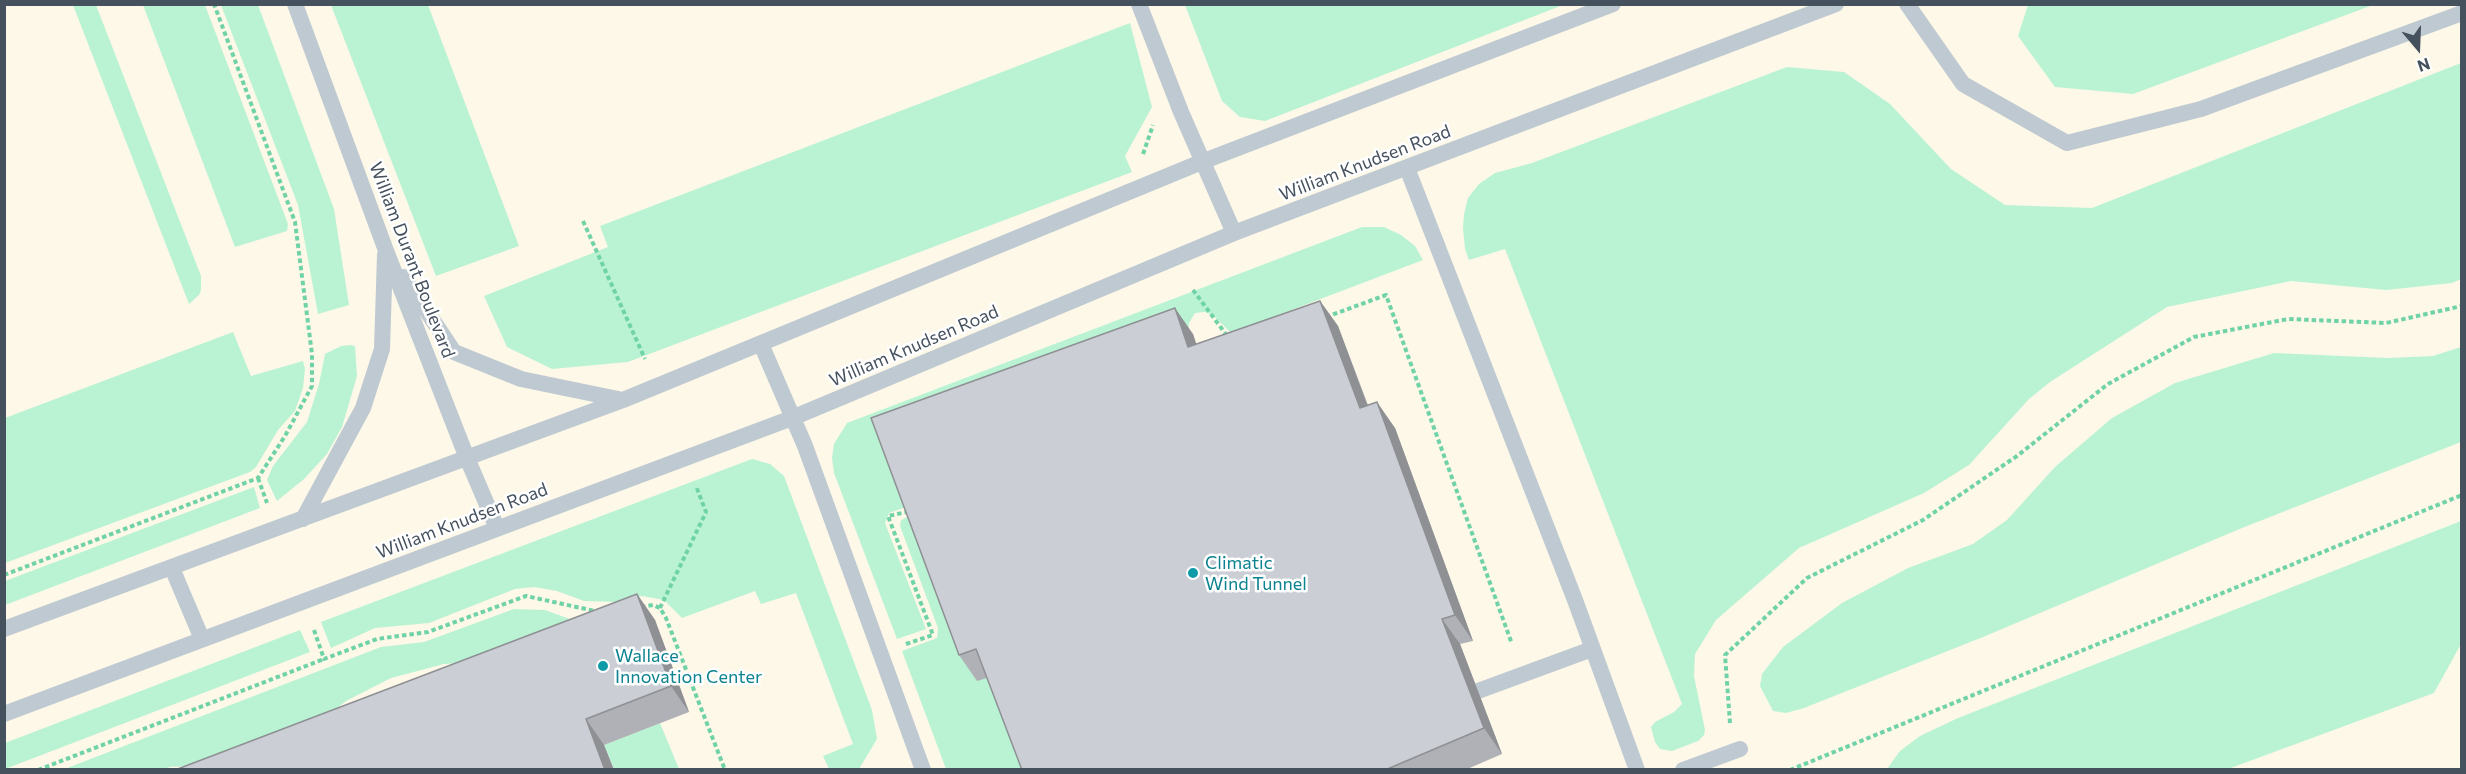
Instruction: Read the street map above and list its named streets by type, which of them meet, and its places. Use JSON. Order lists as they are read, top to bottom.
{
  "streets": {
    "lane": ["William Knudsen Road", "William Durant Boulevard"]
  },
  "crossings": [
    ["William Knudsen Road", "William Durant Boulevard"]
  ],
  "places": ["Climatic Wind Tunnel", "Wallace Innovation Center"],
  "north": "bottom"
}
